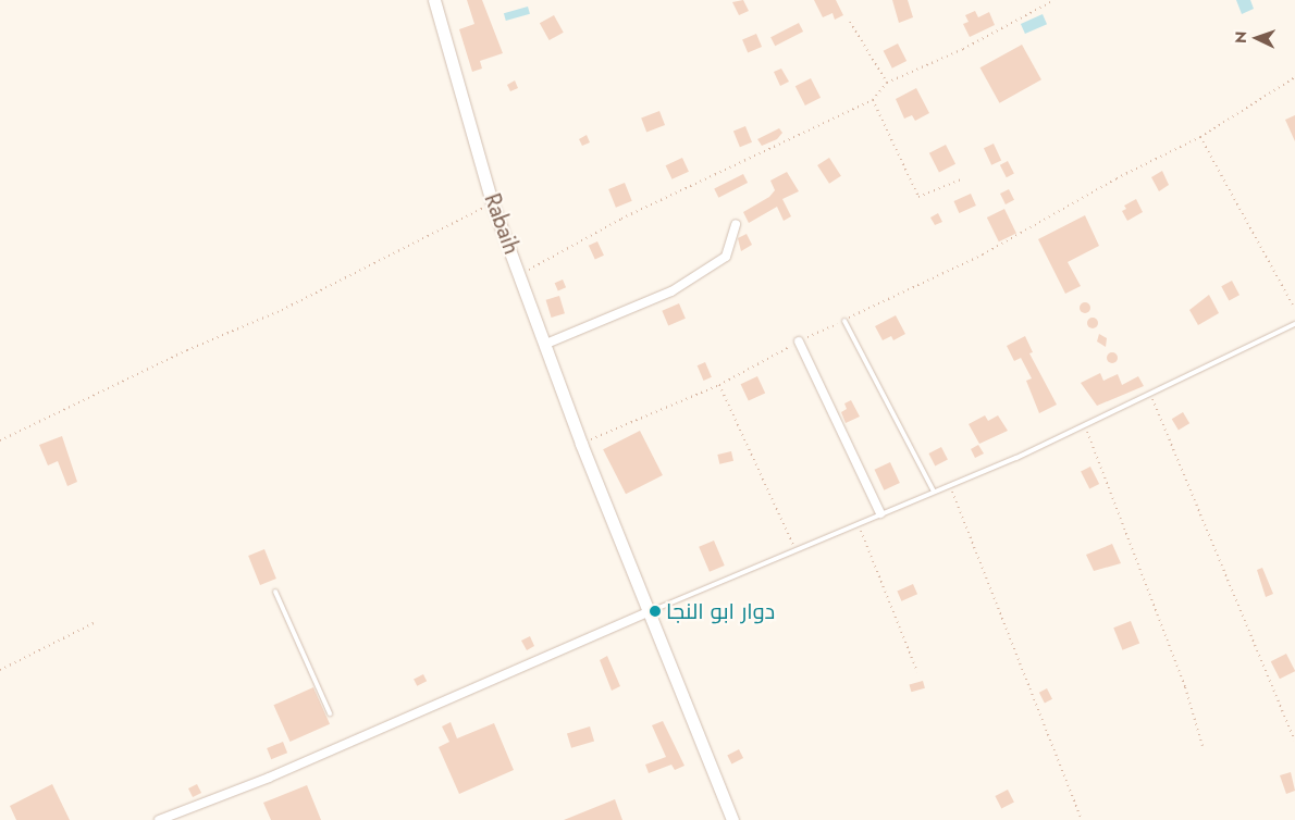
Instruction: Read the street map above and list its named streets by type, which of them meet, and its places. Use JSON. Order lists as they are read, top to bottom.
{
  "streets": {
    "street": ["Rabaih"]
  },
  "places": ["دوار ابو النجا"],
  "north": "left"
}
